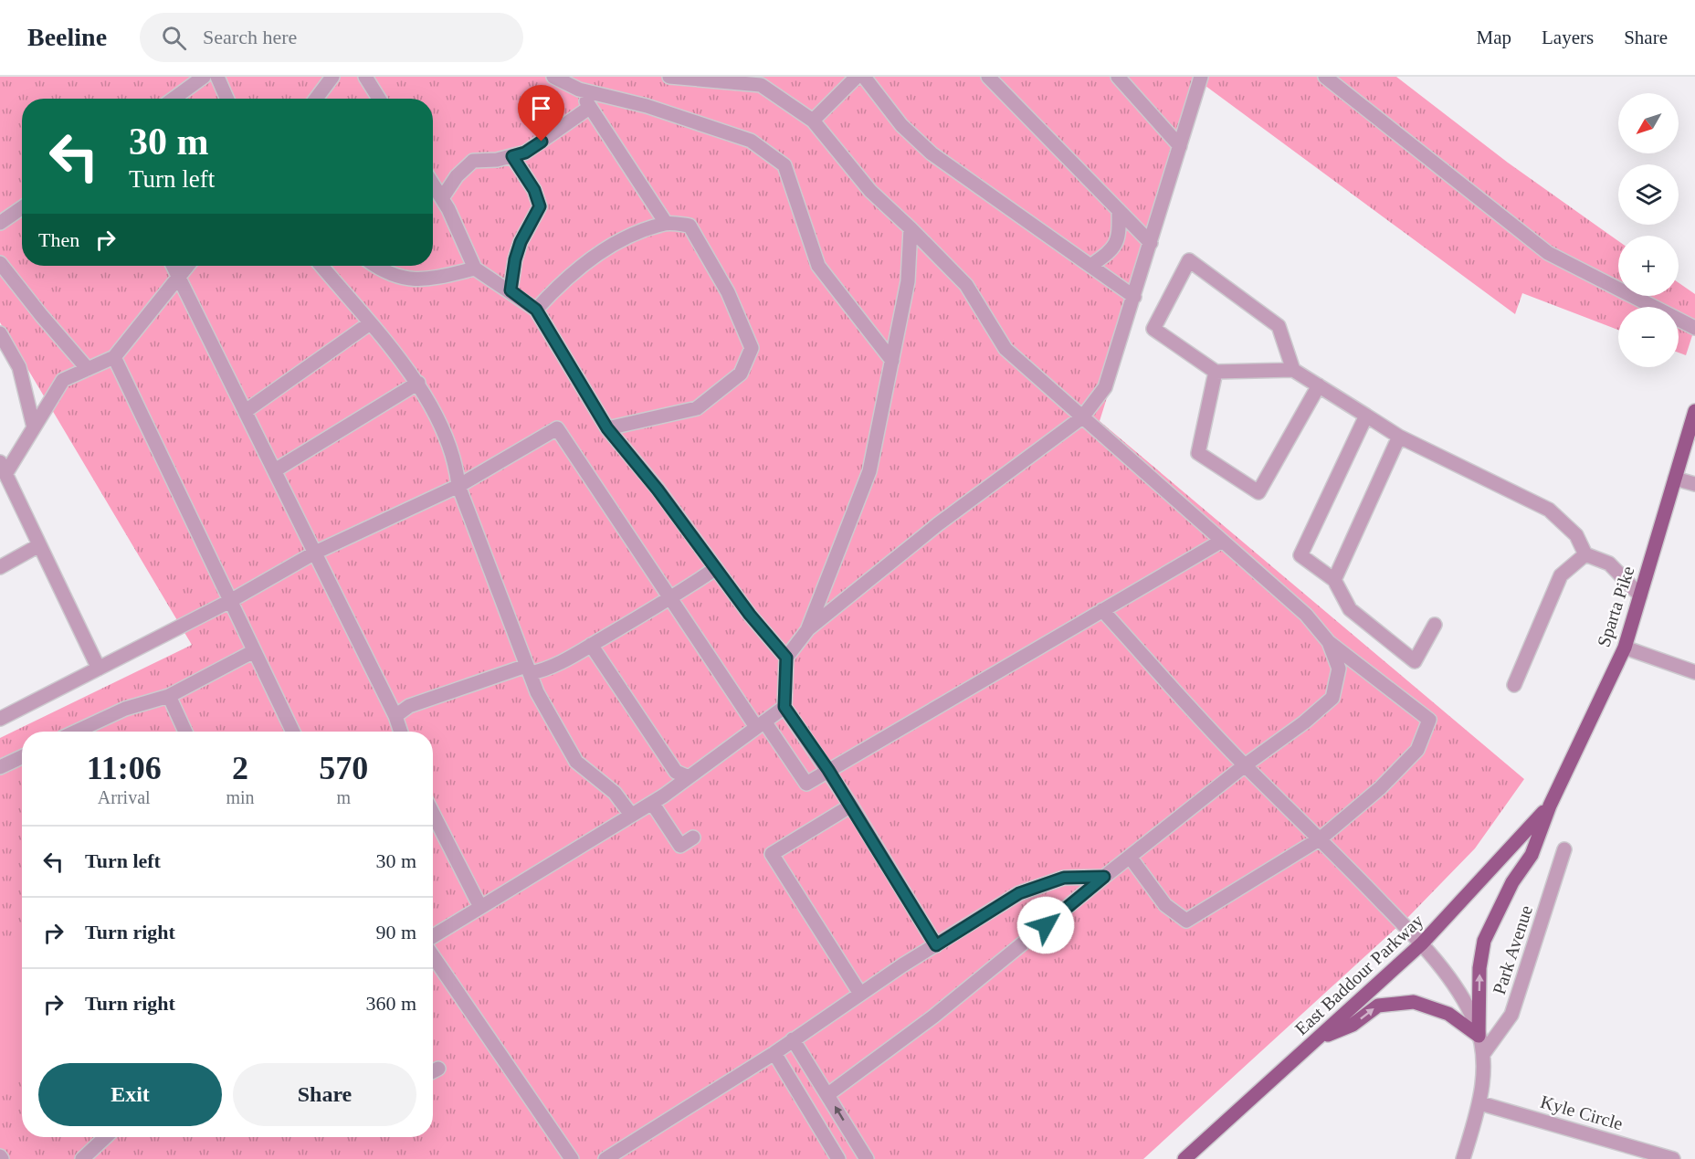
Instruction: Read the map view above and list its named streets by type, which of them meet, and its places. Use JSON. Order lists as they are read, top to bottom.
{
  "streets": {
    "main road": ["Sparta Pike", "East Baddour Parkway"],
    "street": ["Park Avenue", "Kyle Circle"]
  },
  "crossings": [
    ["Sparta Pike", "East Baddour Parkway"],
    ["Park Avenue", "East Baddour Parkway"],
    ["Park Avenue", "Kyle Circle"]
  ],
  "north": "bottom left",
  "page": {
    "header": "Beeline",
    "search": "Search here",
    "nav": ["Map", "Layers", "Share"],
    "map_buttons": ["+", "−"],
    "turn": ["30 m", "Turn left"],
    "then": "Then",
    "eta": [
      "11:06",
      "Arrival",
      "2",
      "min",
      "570",
      "m"
    ],
    "list": [
      {
        "name": "Turn left",
        "value": "30 m"
      },
      {
        "name": "Turn right",
        "value": "90 m"
      },
      {
        "name": "Turn right",
        "value": "360 m"
      }
    ],
    "buttons": ["Exit", "Share"]
  }
}
